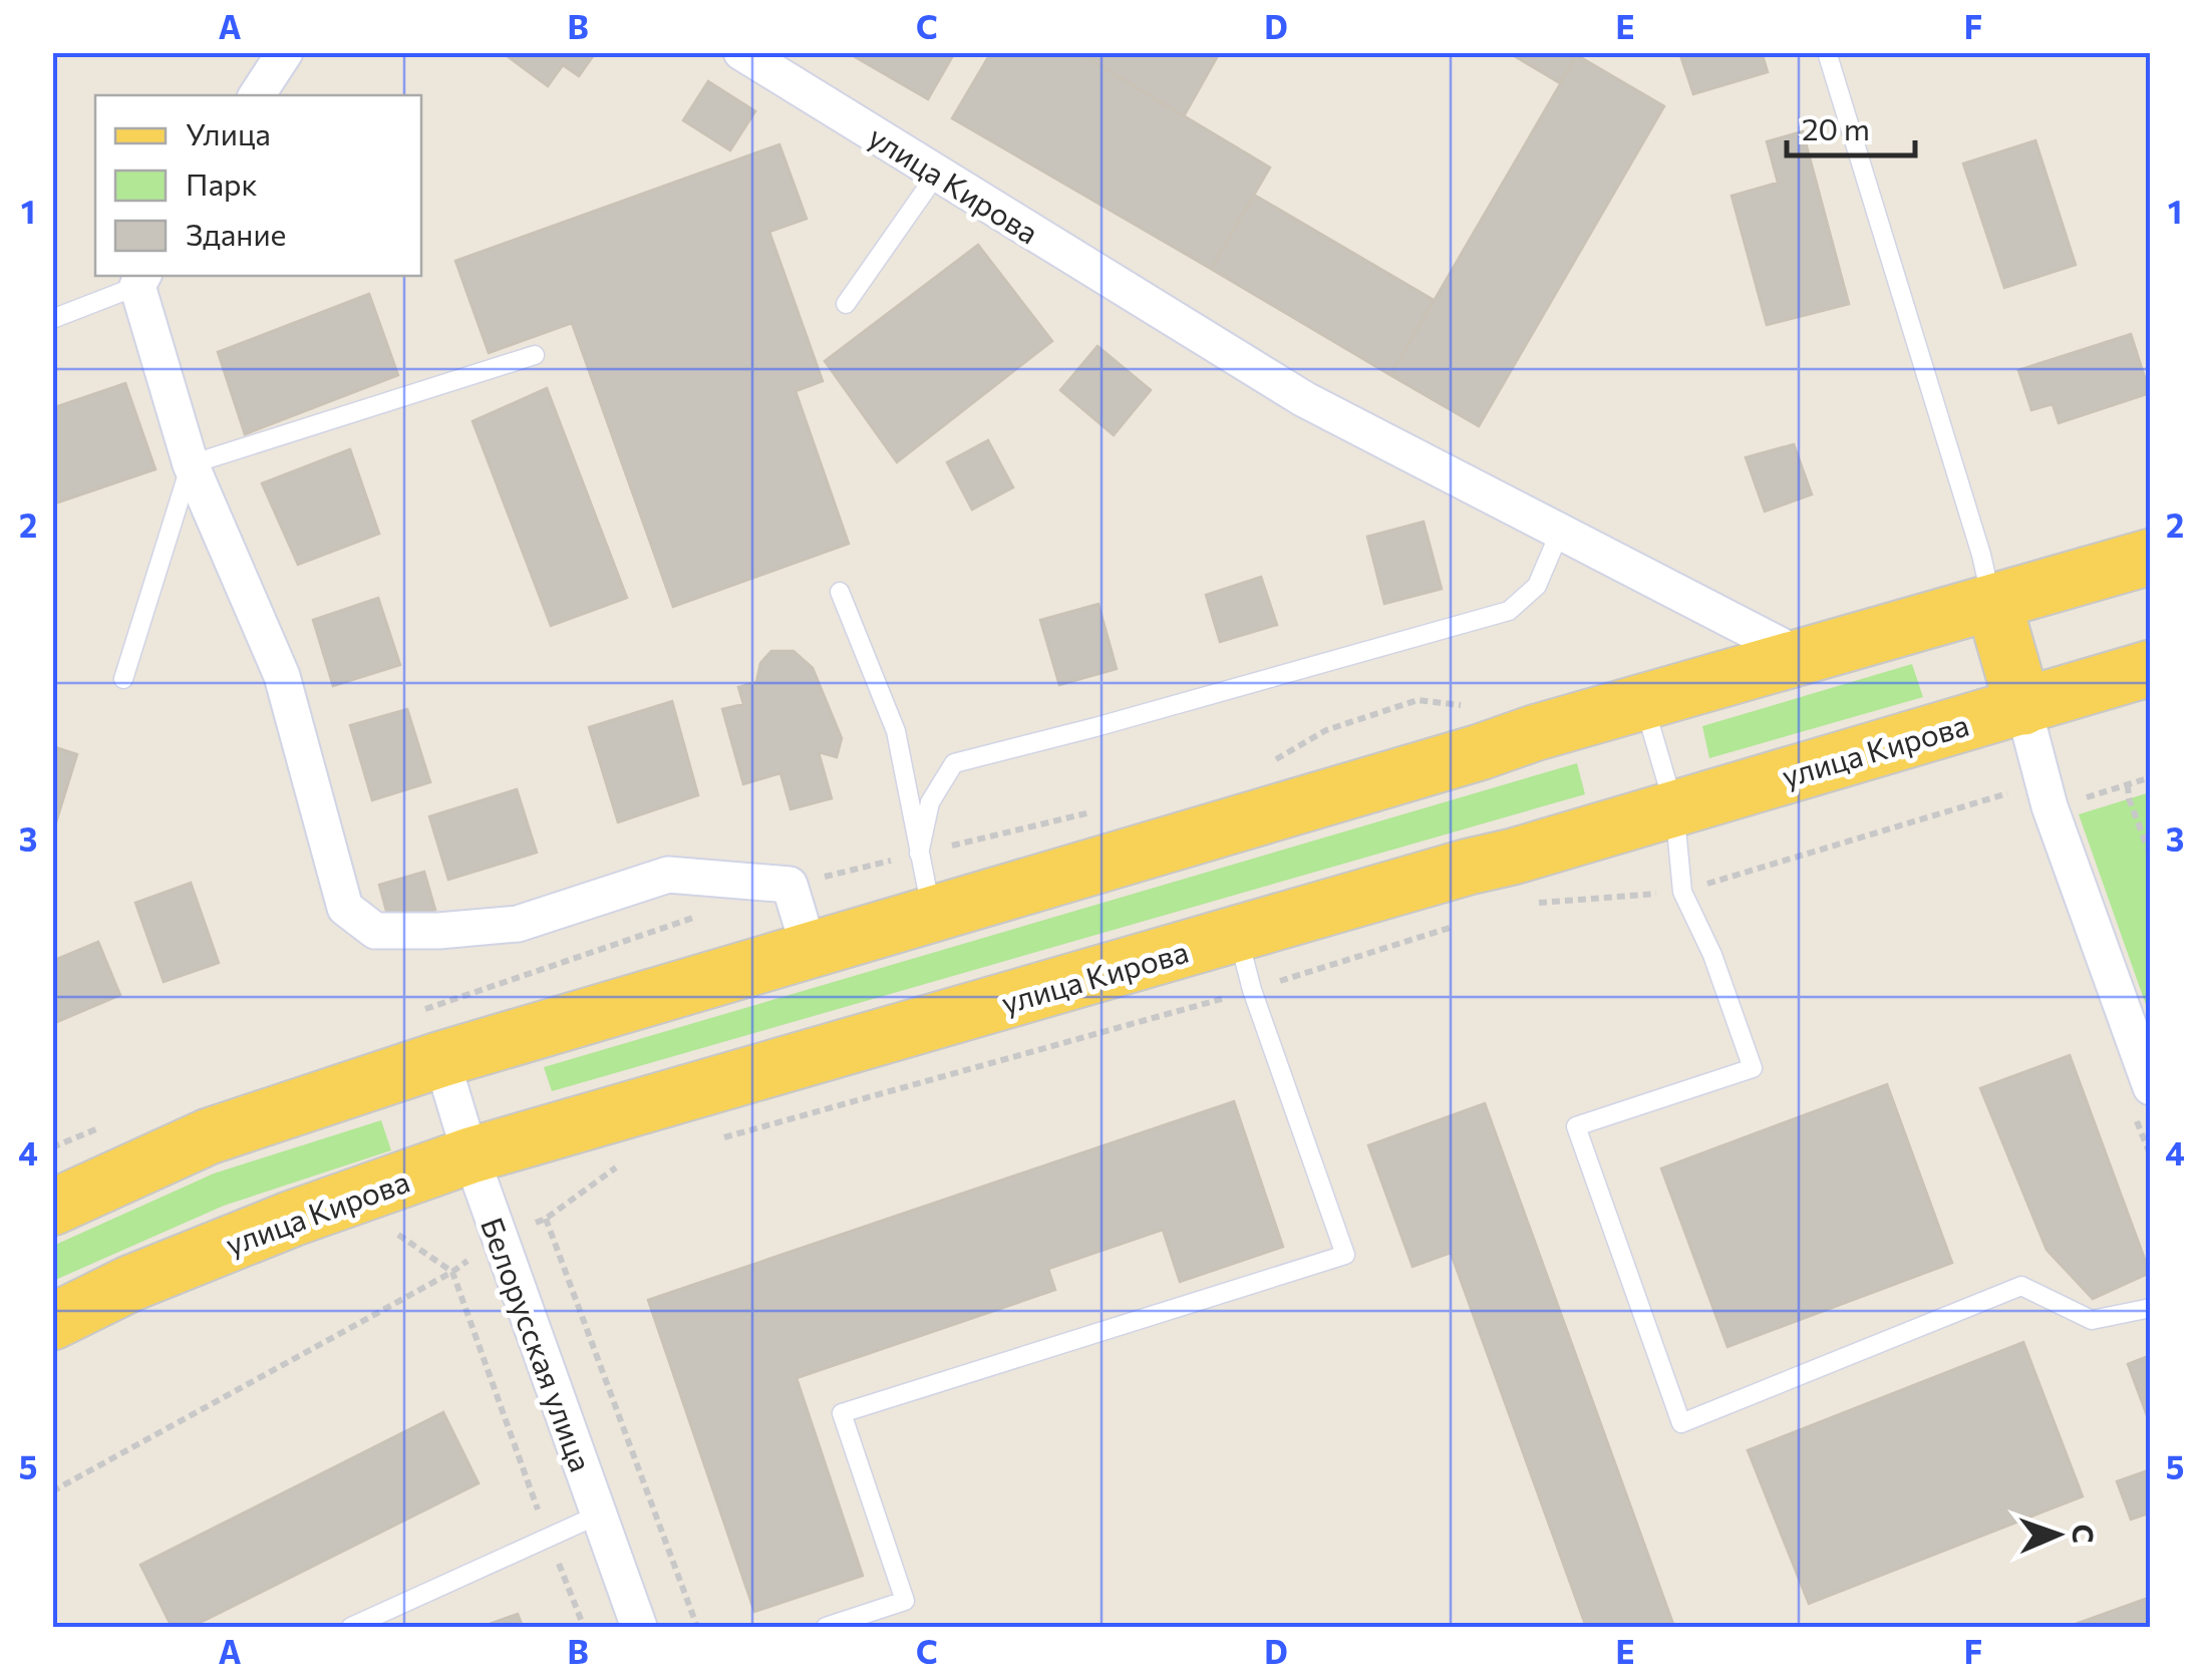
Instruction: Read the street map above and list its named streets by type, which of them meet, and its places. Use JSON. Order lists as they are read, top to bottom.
{
  "streets": {
    "main road": ["улица Кирова"],
    "street": ["Белорусская улица"]
  },
  "crossings": [
    ["улица Кирова", "Белорусская улица"]
  ],
  "legend": ["Улица", "Парк", "Здание"],
  "scale_bar": "20 m",
  "north": "right",
  "grid": {
    "columns": [
      "A",
      "B",
      "C",
      "D",
      "E",
      "F"
    ],
    "rows": [
      "1",
      "2",
      "3",
      "4",
      "5"
    ]
  }
}
